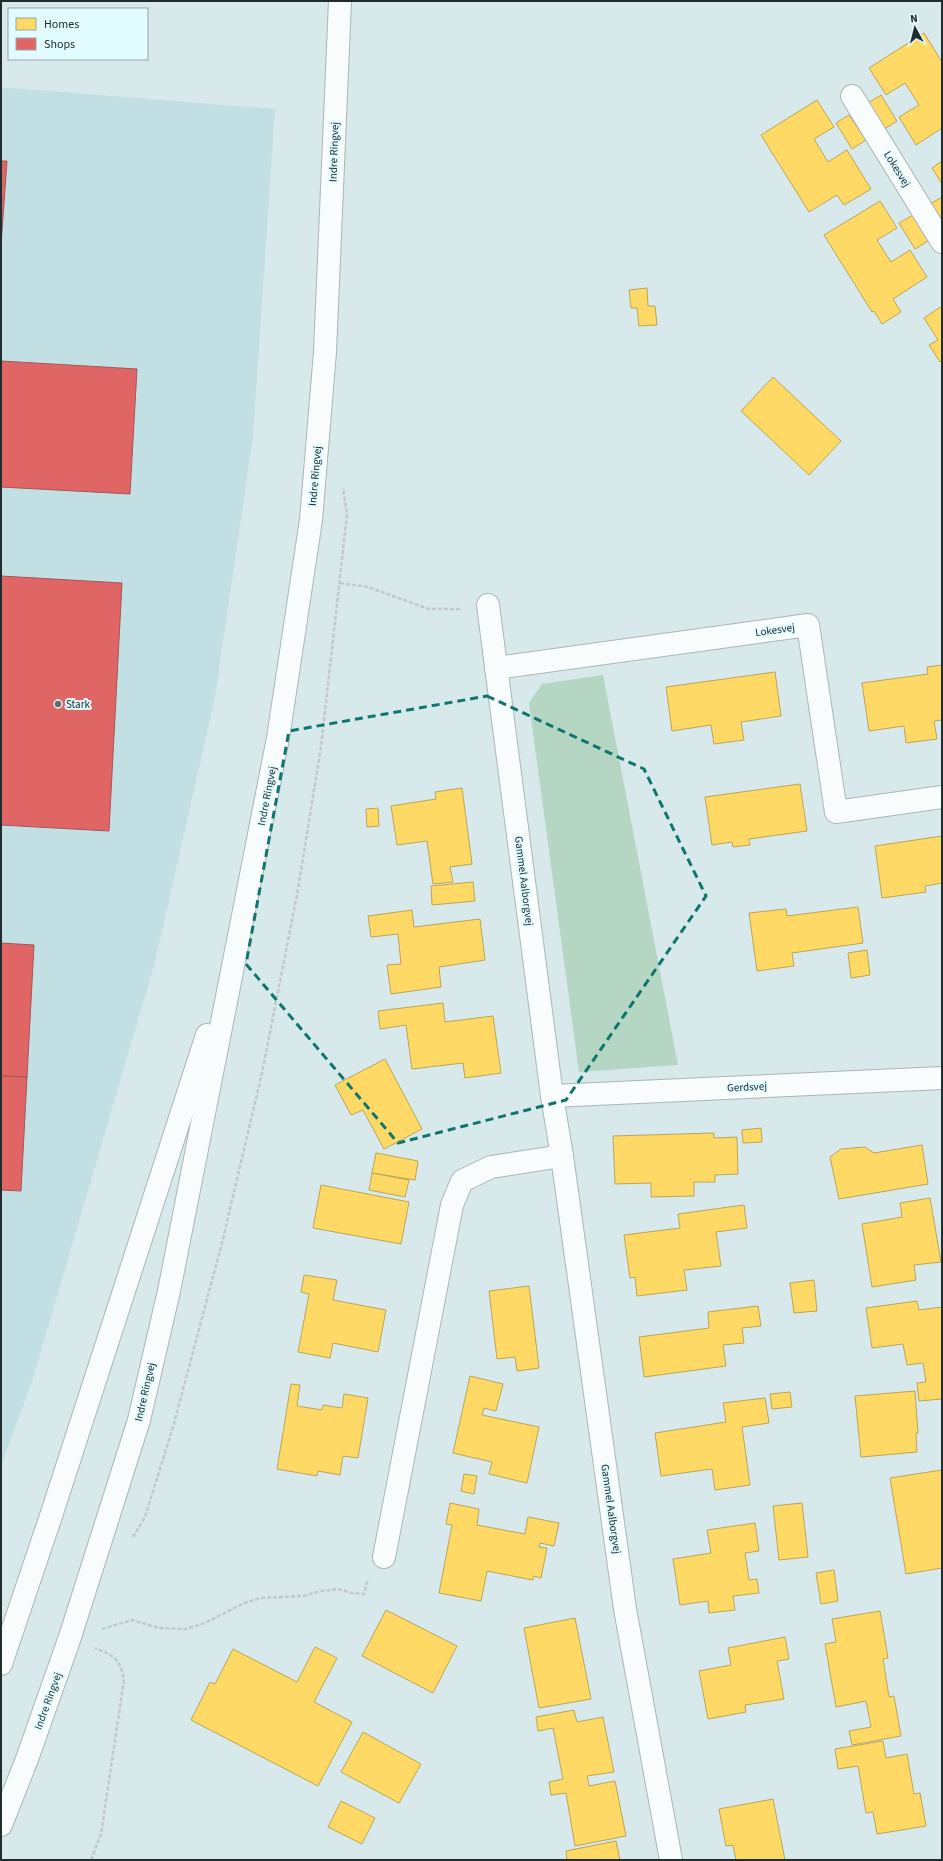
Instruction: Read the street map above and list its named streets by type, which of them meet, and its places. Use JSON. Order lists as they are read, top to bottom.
{
  "streets": {
    "street": [
      "Indre Ringvej",
      "Lokesvej",
      "Gammel Aalborgvej",
      "Gerdsvej"
    ]
  },
  "crossings": [
    ["Lokesvej", "Gammel Aalborgvej"],
    ["Gammel Aalborgvej", "Gerdsvej"]
  ],
  "places": ["Stark"],
  "legend": ["Homes", "Shops"],
  "north": "top"
}
